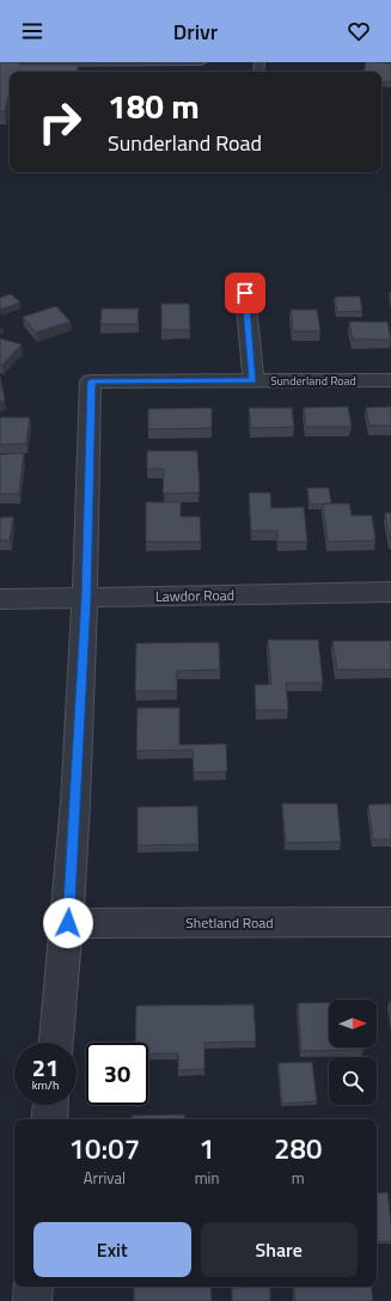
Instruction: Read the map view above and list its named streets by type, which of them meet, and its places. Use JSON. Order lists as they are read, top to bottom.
{
  "streets": {
    "street": ["Sunderland Road", "Lawdor Road", "Shetland Road"]
  },
  "crossings": [
    ["Sunderland Road", "Lawdor Road"]
  ],
  "north": "right",
  "page": {
    "header": "Drivr",
    "turn": ["180 m", "Sunderland Road"],
    "speed": "21 km/h",
    "limit": "30",
    "eta": [
      "10:07",
      "Arrival",
      "1",
      "min",
      "280",
      "m"
    ],
    "buttons": ["Exit", "Share"]
  }
}
